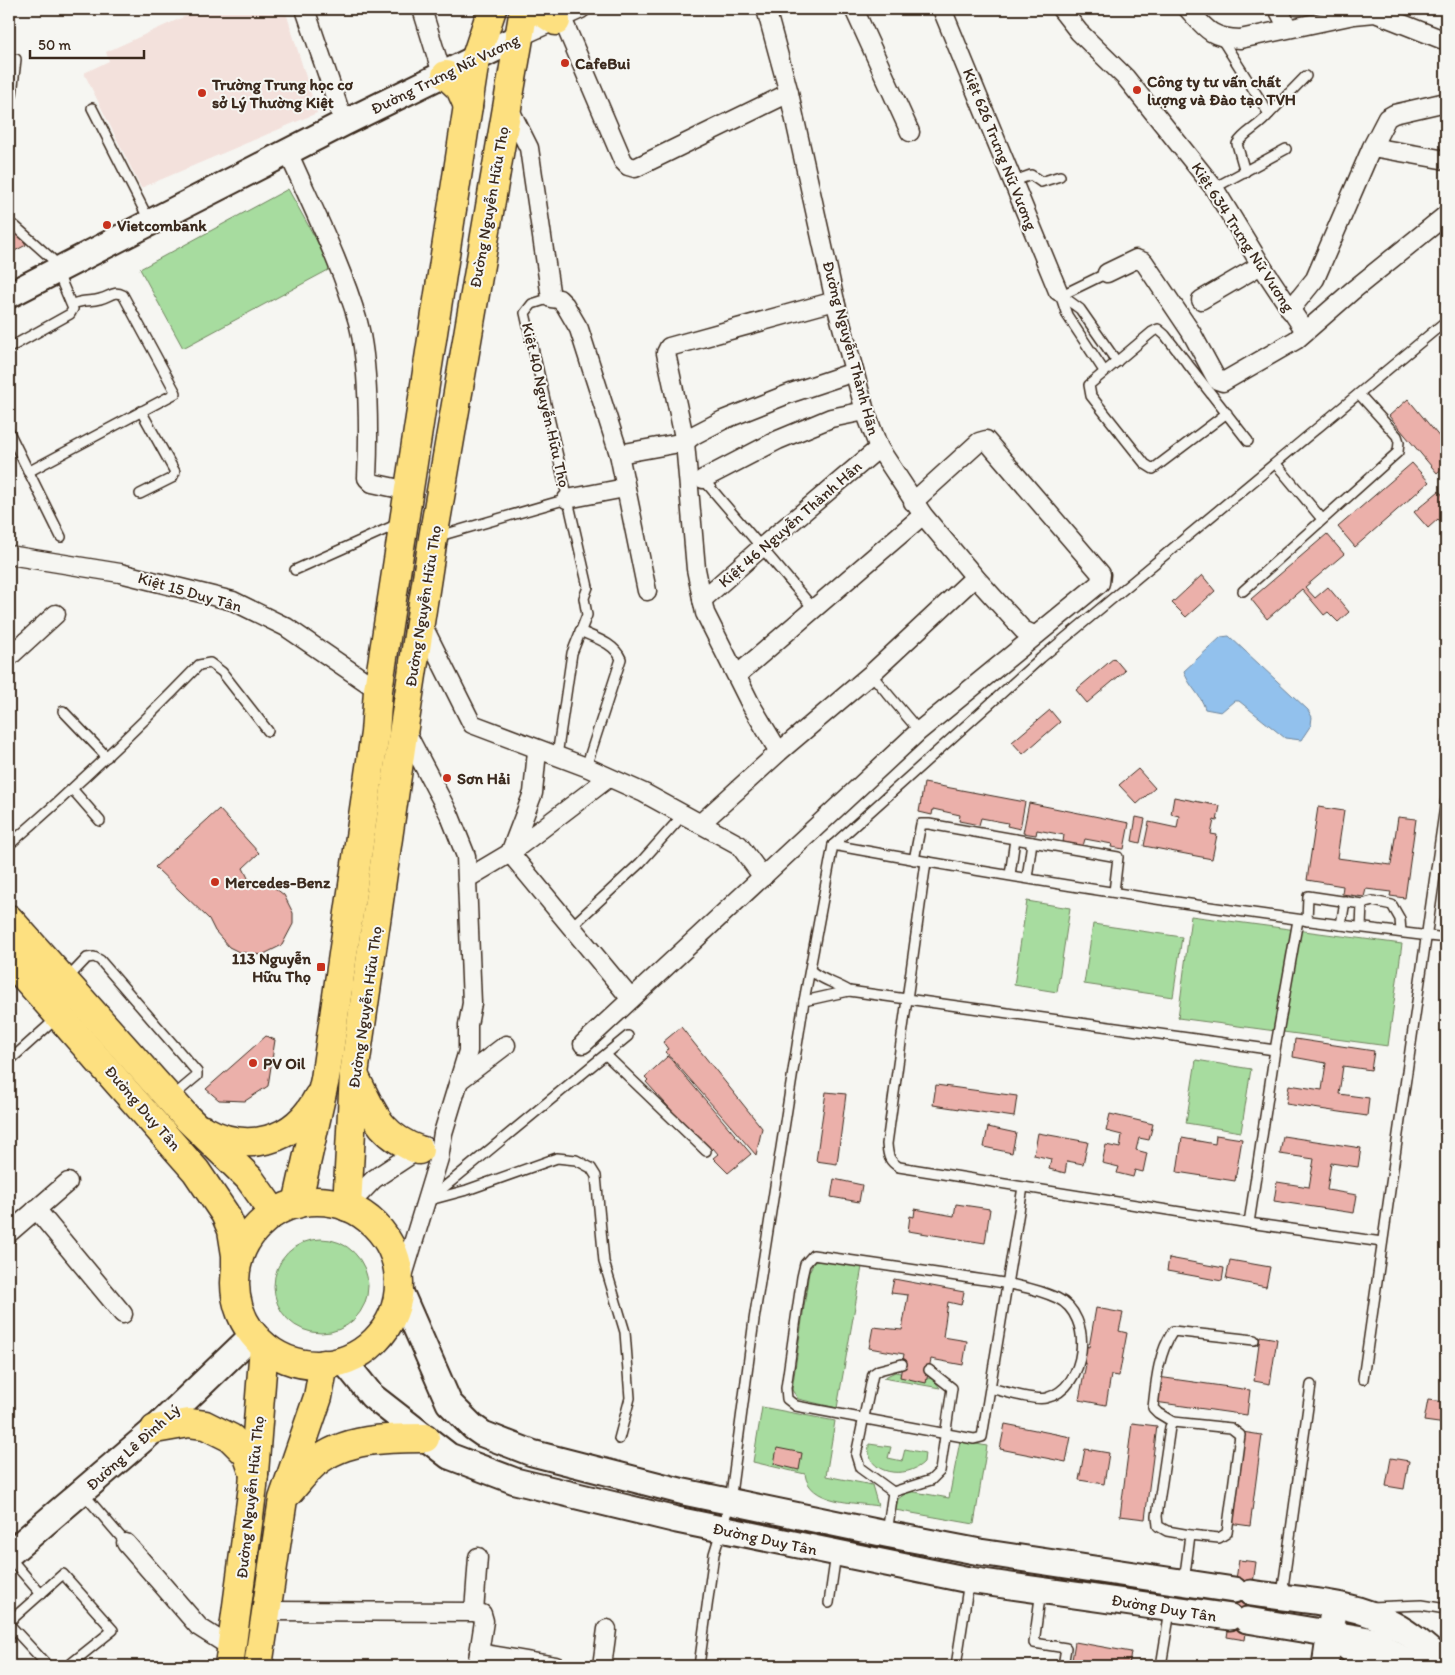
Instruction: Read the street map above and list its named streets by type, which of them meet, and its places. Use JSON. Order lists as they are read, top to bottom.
{
  "streets": {
    "main road": ["Đường Nguyễn Hữu Thọ", "Đường Duy Tân"],
    "street": [
      "Đường Trưng Nữ Vương",
      "Kiệt 626 Trưng Nữ Vương",
      "Kiệt 634 Trưng Nữ Vương",
      "Đường Nguyễn Thành Hãn",
      "Kiệt 46 Nguyễn Thành Hân",
      "Kiệt 15 Duy Tân",
      "Đường Lê Đình Lý"
    ],
    "lane": ["Kiệt 40 Nguyễn Hữu Thọ"]
  },
  "crossings": [
    ["Đường Trưng Nữ Vương", "Đường Nguyễn Hữu Thọ"],
    ["Đường Nguyễn Hữu Thọ", "Kiệt 40 Nguyễn Hữu Thọ"],
    ["Đường Nguyễn Hữu Thọ", "Kiệt 15 Duy Tân"],
    ["Đường Nguyễn Hữu Thọ", "Đường Duy Tân"],
    ["Đường Nguyễn Hữu Thọ", "Đường Lê Đình Lý"],
    ["Đường Nguyễn Thành Hãn", "Kiệt 46 Nguyễn Thành Hân"],
    ["Đường Duy Tân", "Đường Lê Đình Lý"]
  ],
  "places": {
    "other": [
      "CafeBui",
      "Công ty tư vấn chất lượng và Đào tạo TVH",
      "Trường Trung học cơ sở Lý Thường Kiệt",
      "Vietcombank",
      "Sơn Hải",
      "Mercedes-Benz",
      "PV Oil"
    ],
    "transit": ["113 Nguyễn Hữu Thọ"]
  },
  "scale_bar": "50 m"
}
